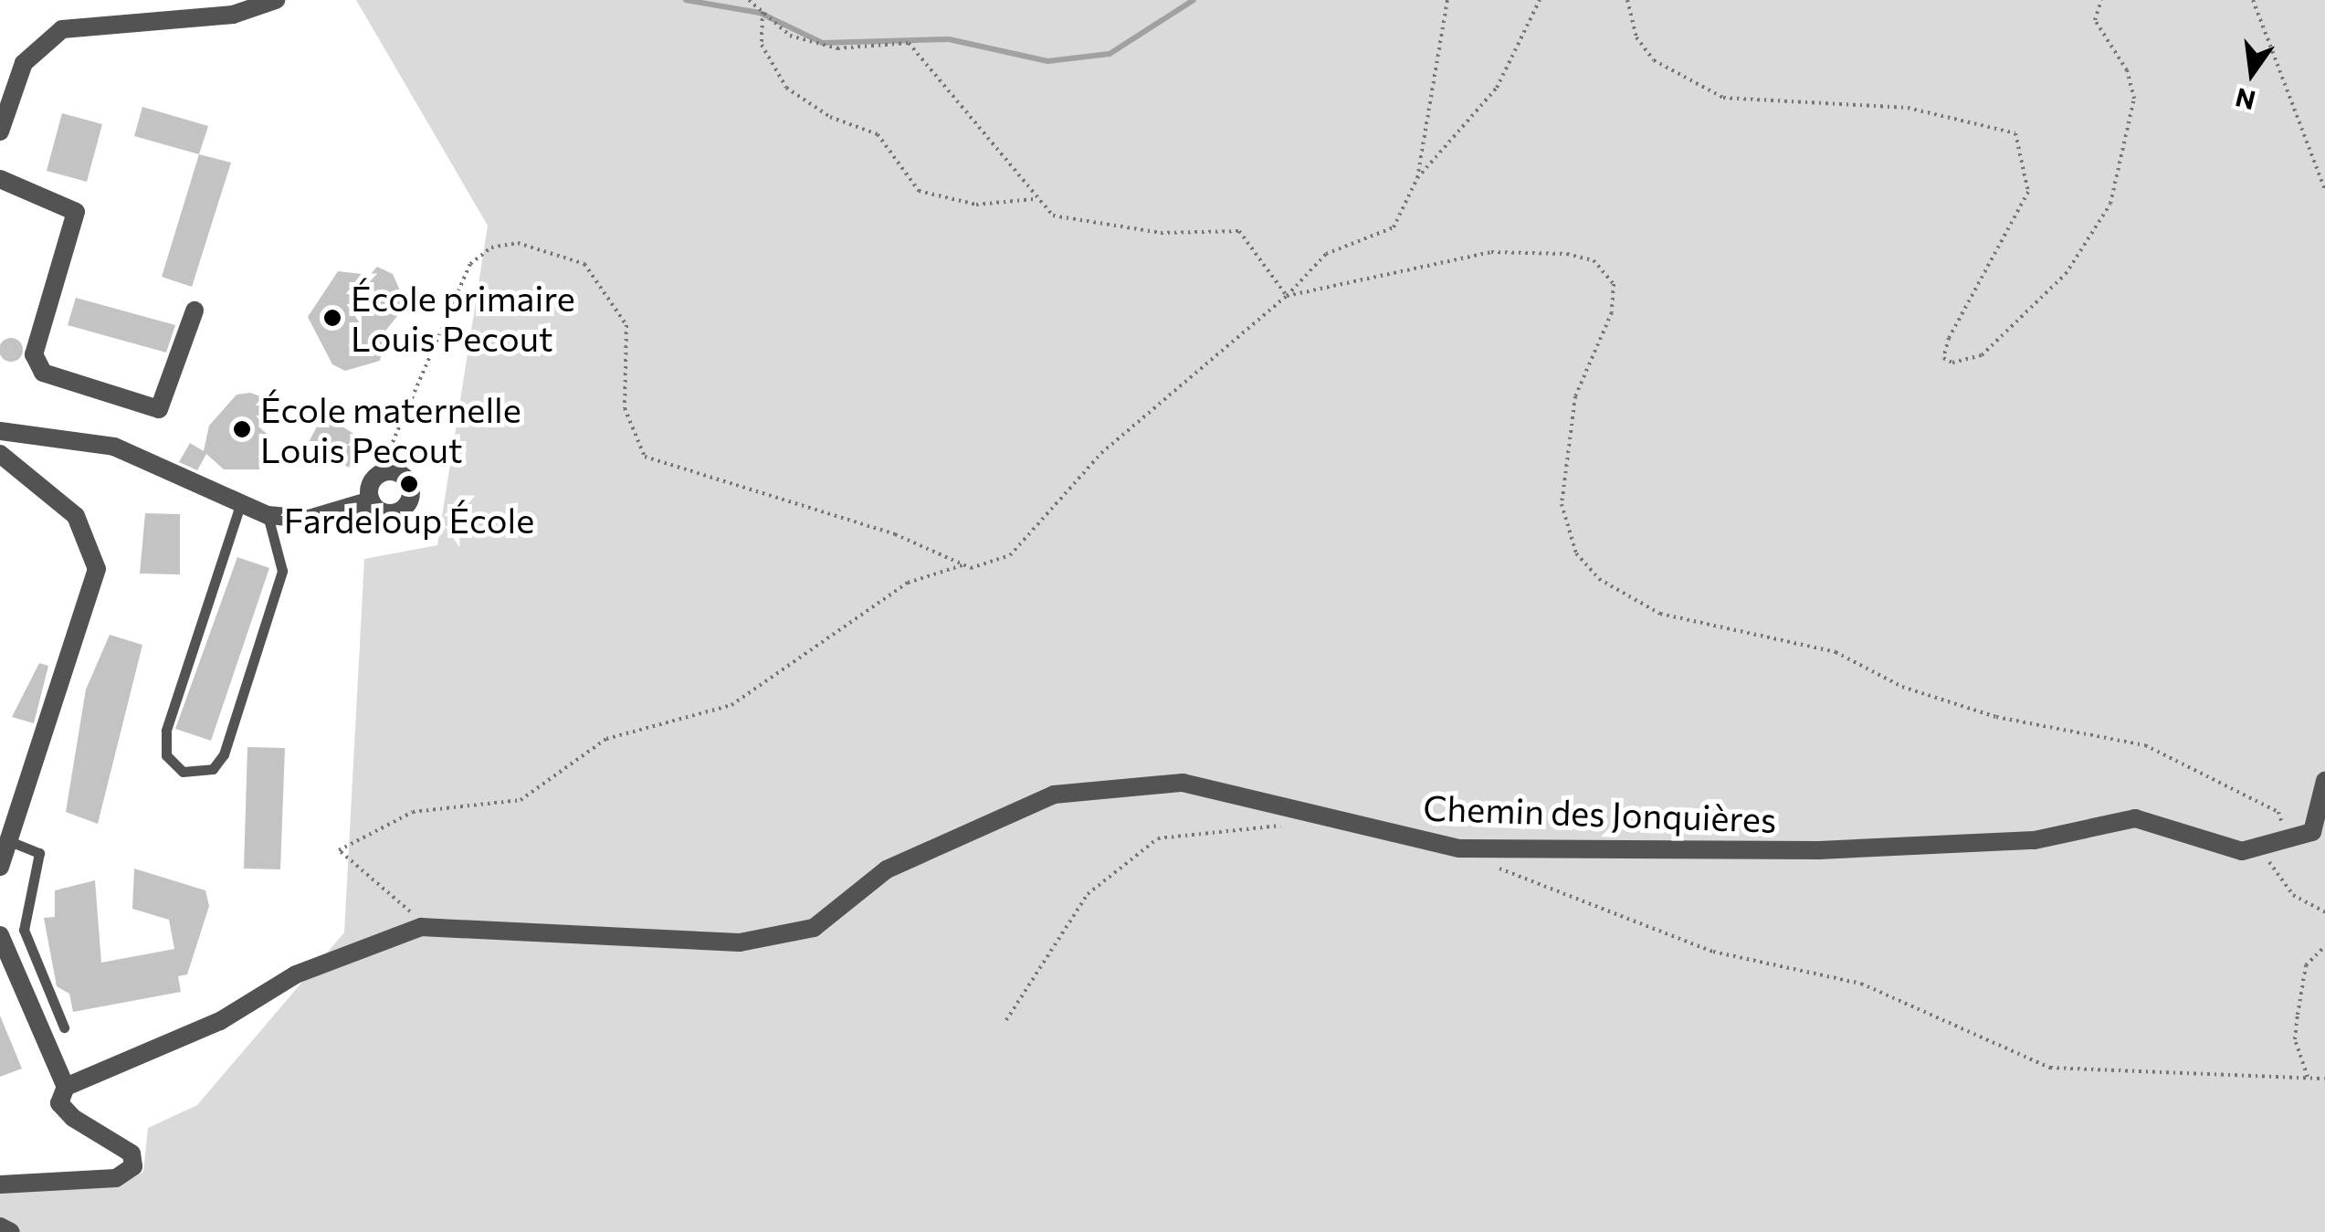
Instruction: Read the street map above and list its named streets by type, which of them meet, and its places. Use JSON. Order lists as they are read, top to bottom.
{
  "streets": {
    "street": ["Chemin des Jonquières"]
  },
  "places": ["École primaire Louis Pecout", "École maternelle Louis Pecout", "Fardeloup École"],
  "north": "bottom"
}
